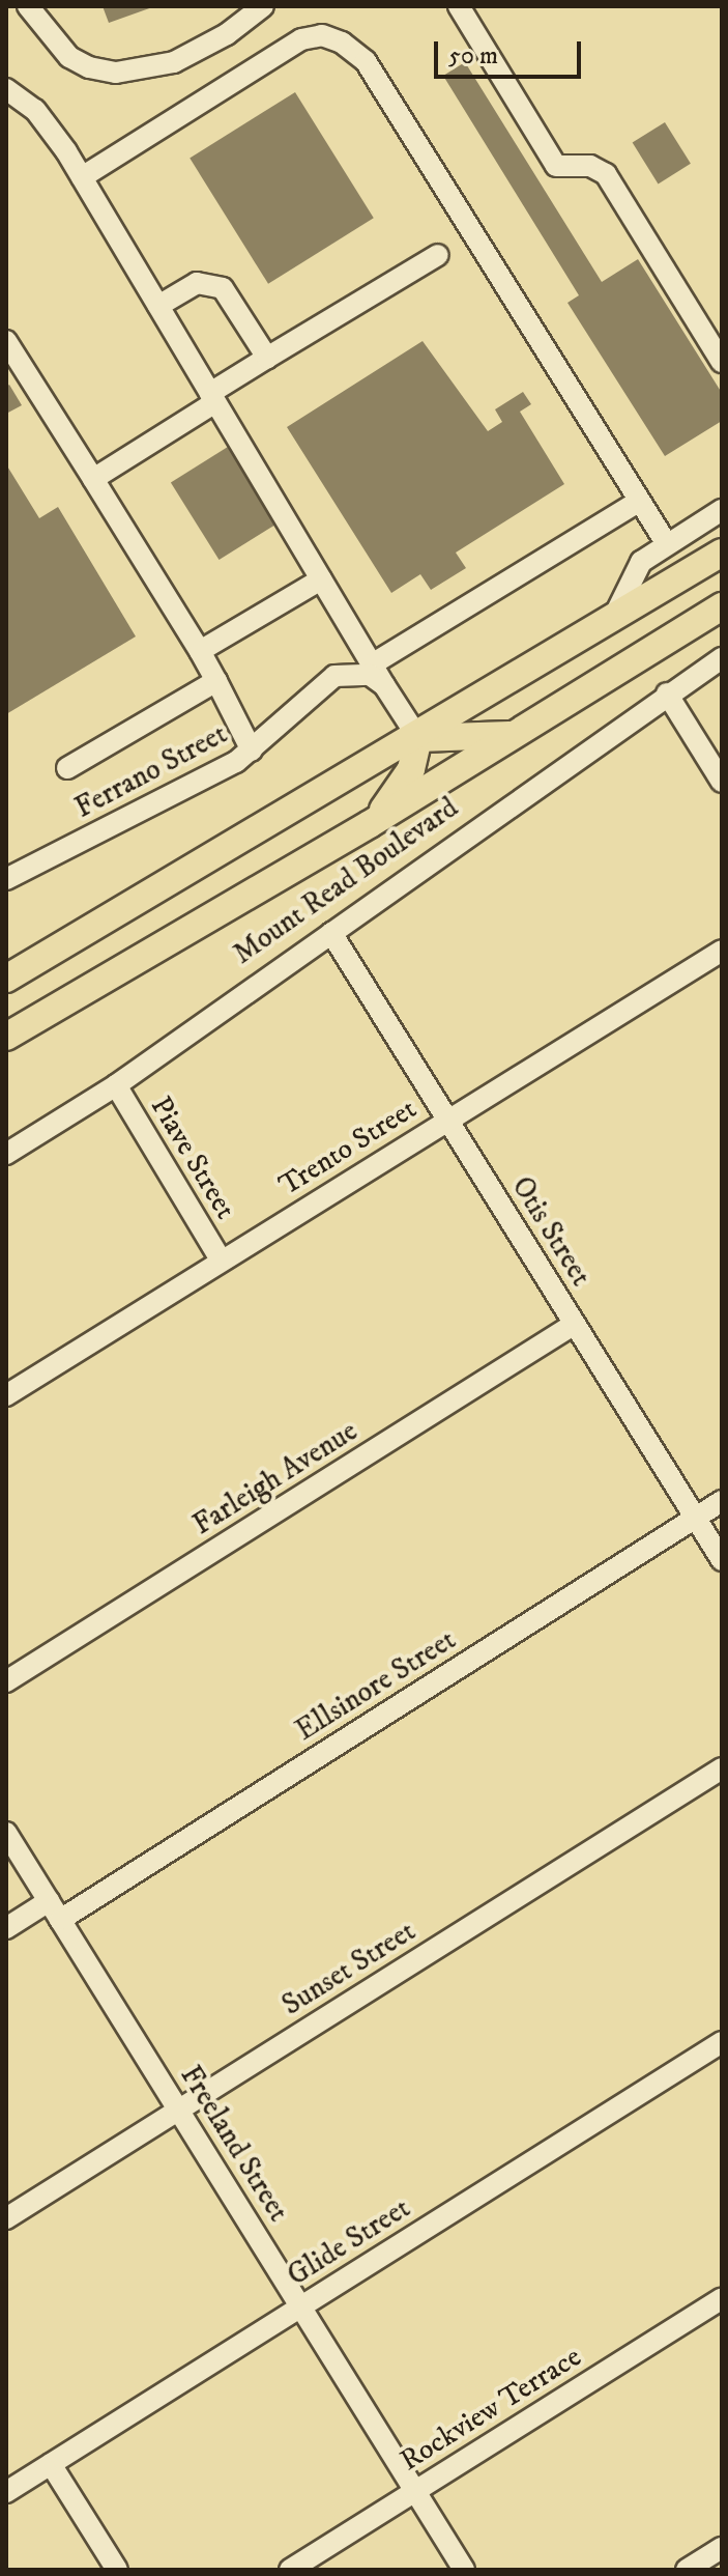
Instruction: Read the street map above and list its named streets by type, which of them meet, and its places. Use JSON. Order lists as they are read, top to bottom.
{
  "streets": {
    "main road": ["Mount Read Boulevard"],
    "street": [
      "Ferrano Street",
      "Trento Street",
      "Piave Street",
      "Otis Street",
      "Farleigh Avenue",
      "Ellsinore Street",
      "Sunset Street",
      "Freeland Street",
      "Glide Street",
      "Rockview Terrace"
    ]
  },
  "crossings": [
    ["Mount Read Boulevard", "Piave Street"],
    ["Mount Read Boulevard", "Otis Street"],
    ["Trento Street", "Piave Street"],
    ["Trento Street", "Otis Street"],
    ["Otis Street", "Farleigh Avenue"],
    ["Otis Street", "Ellsinore Street"],
    ["Ellsinore Street", "Freeland Street"],
    ["Sunset Street", "Freeland Street"],
    ["Freeland Street", "Glide Street"],
    ["Freeland Street", "Rockview Terrace"]
  ],
  "scale_bar": "50 m"
}
